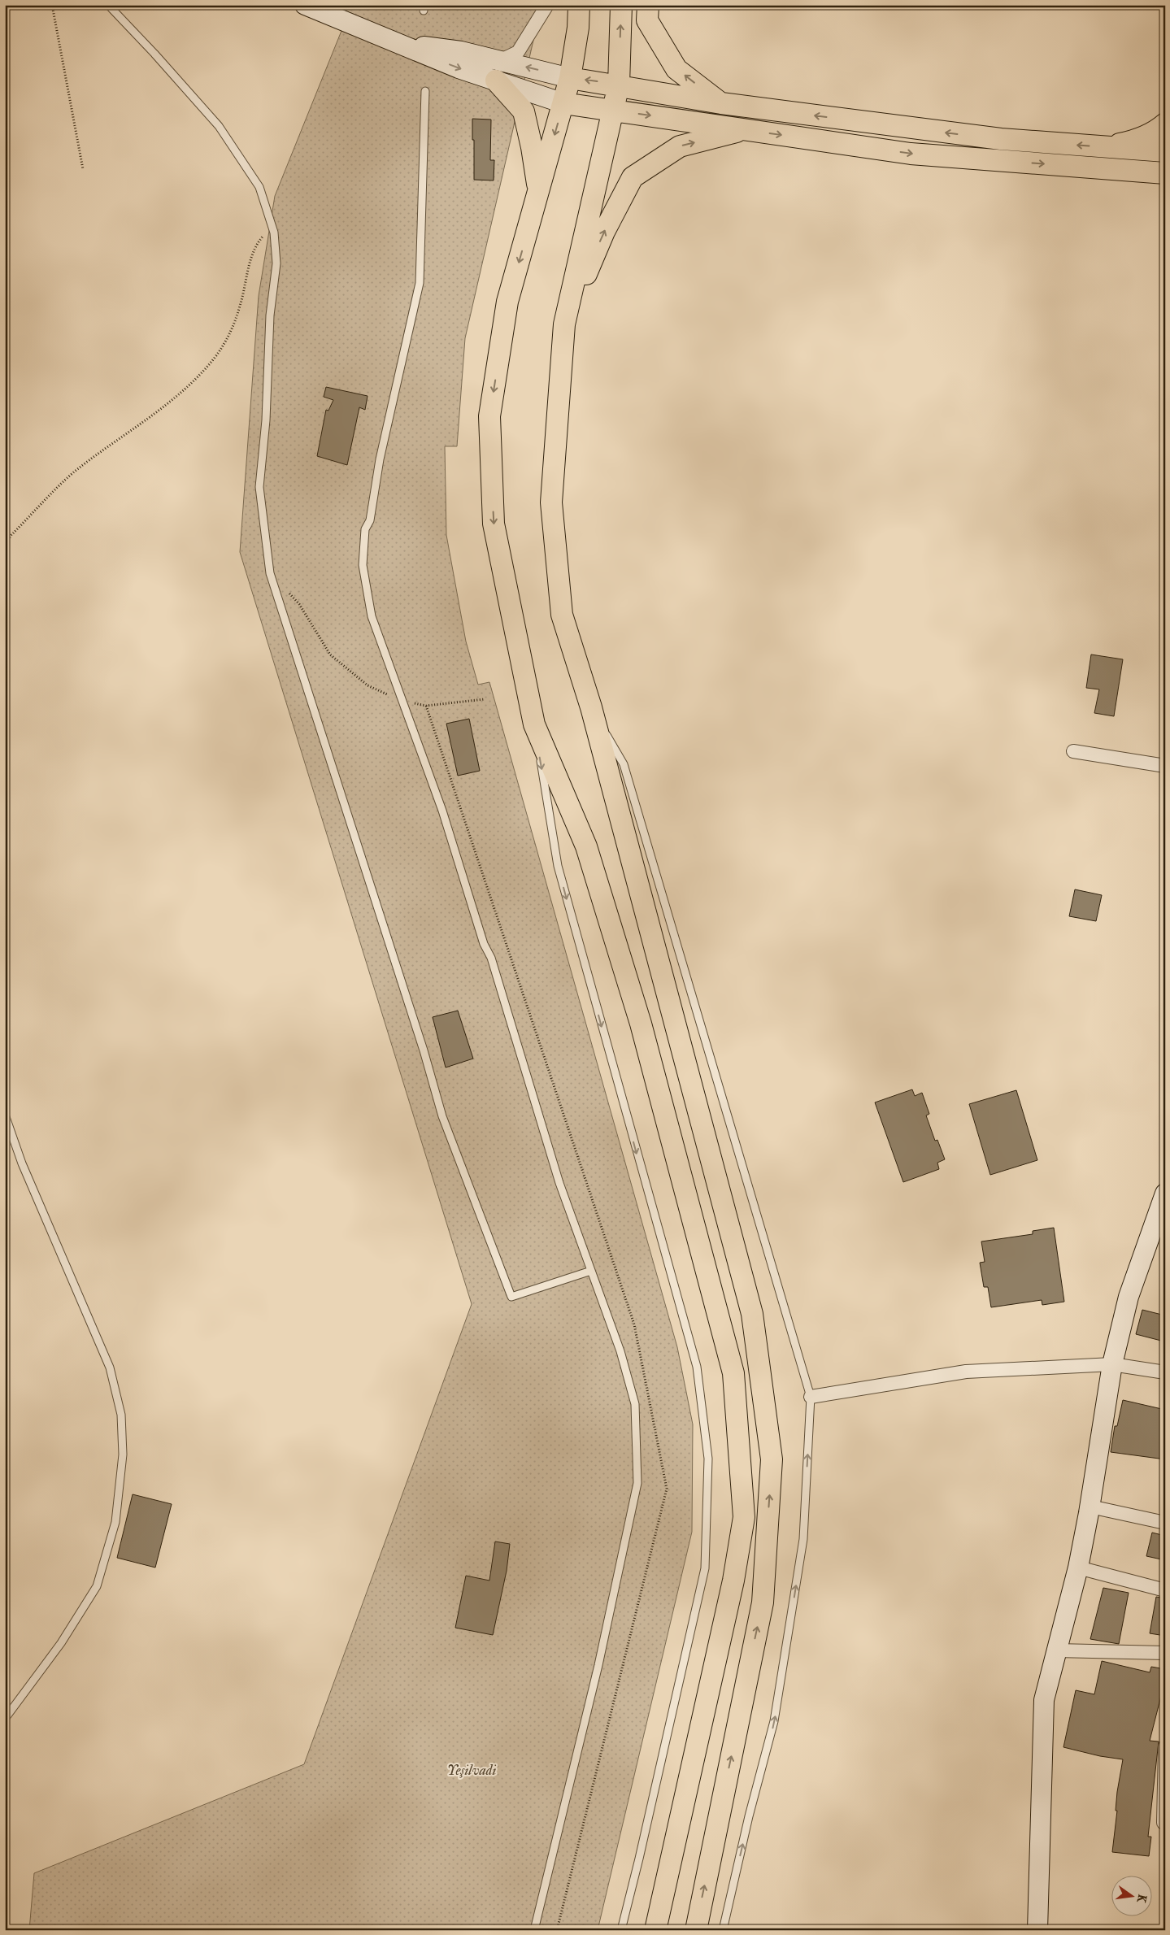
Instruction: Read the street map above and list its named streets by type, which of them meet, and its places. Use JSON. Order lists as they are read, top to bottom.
{
  "parks": ["Yeşilvadi"],
  "north": "right"
}
